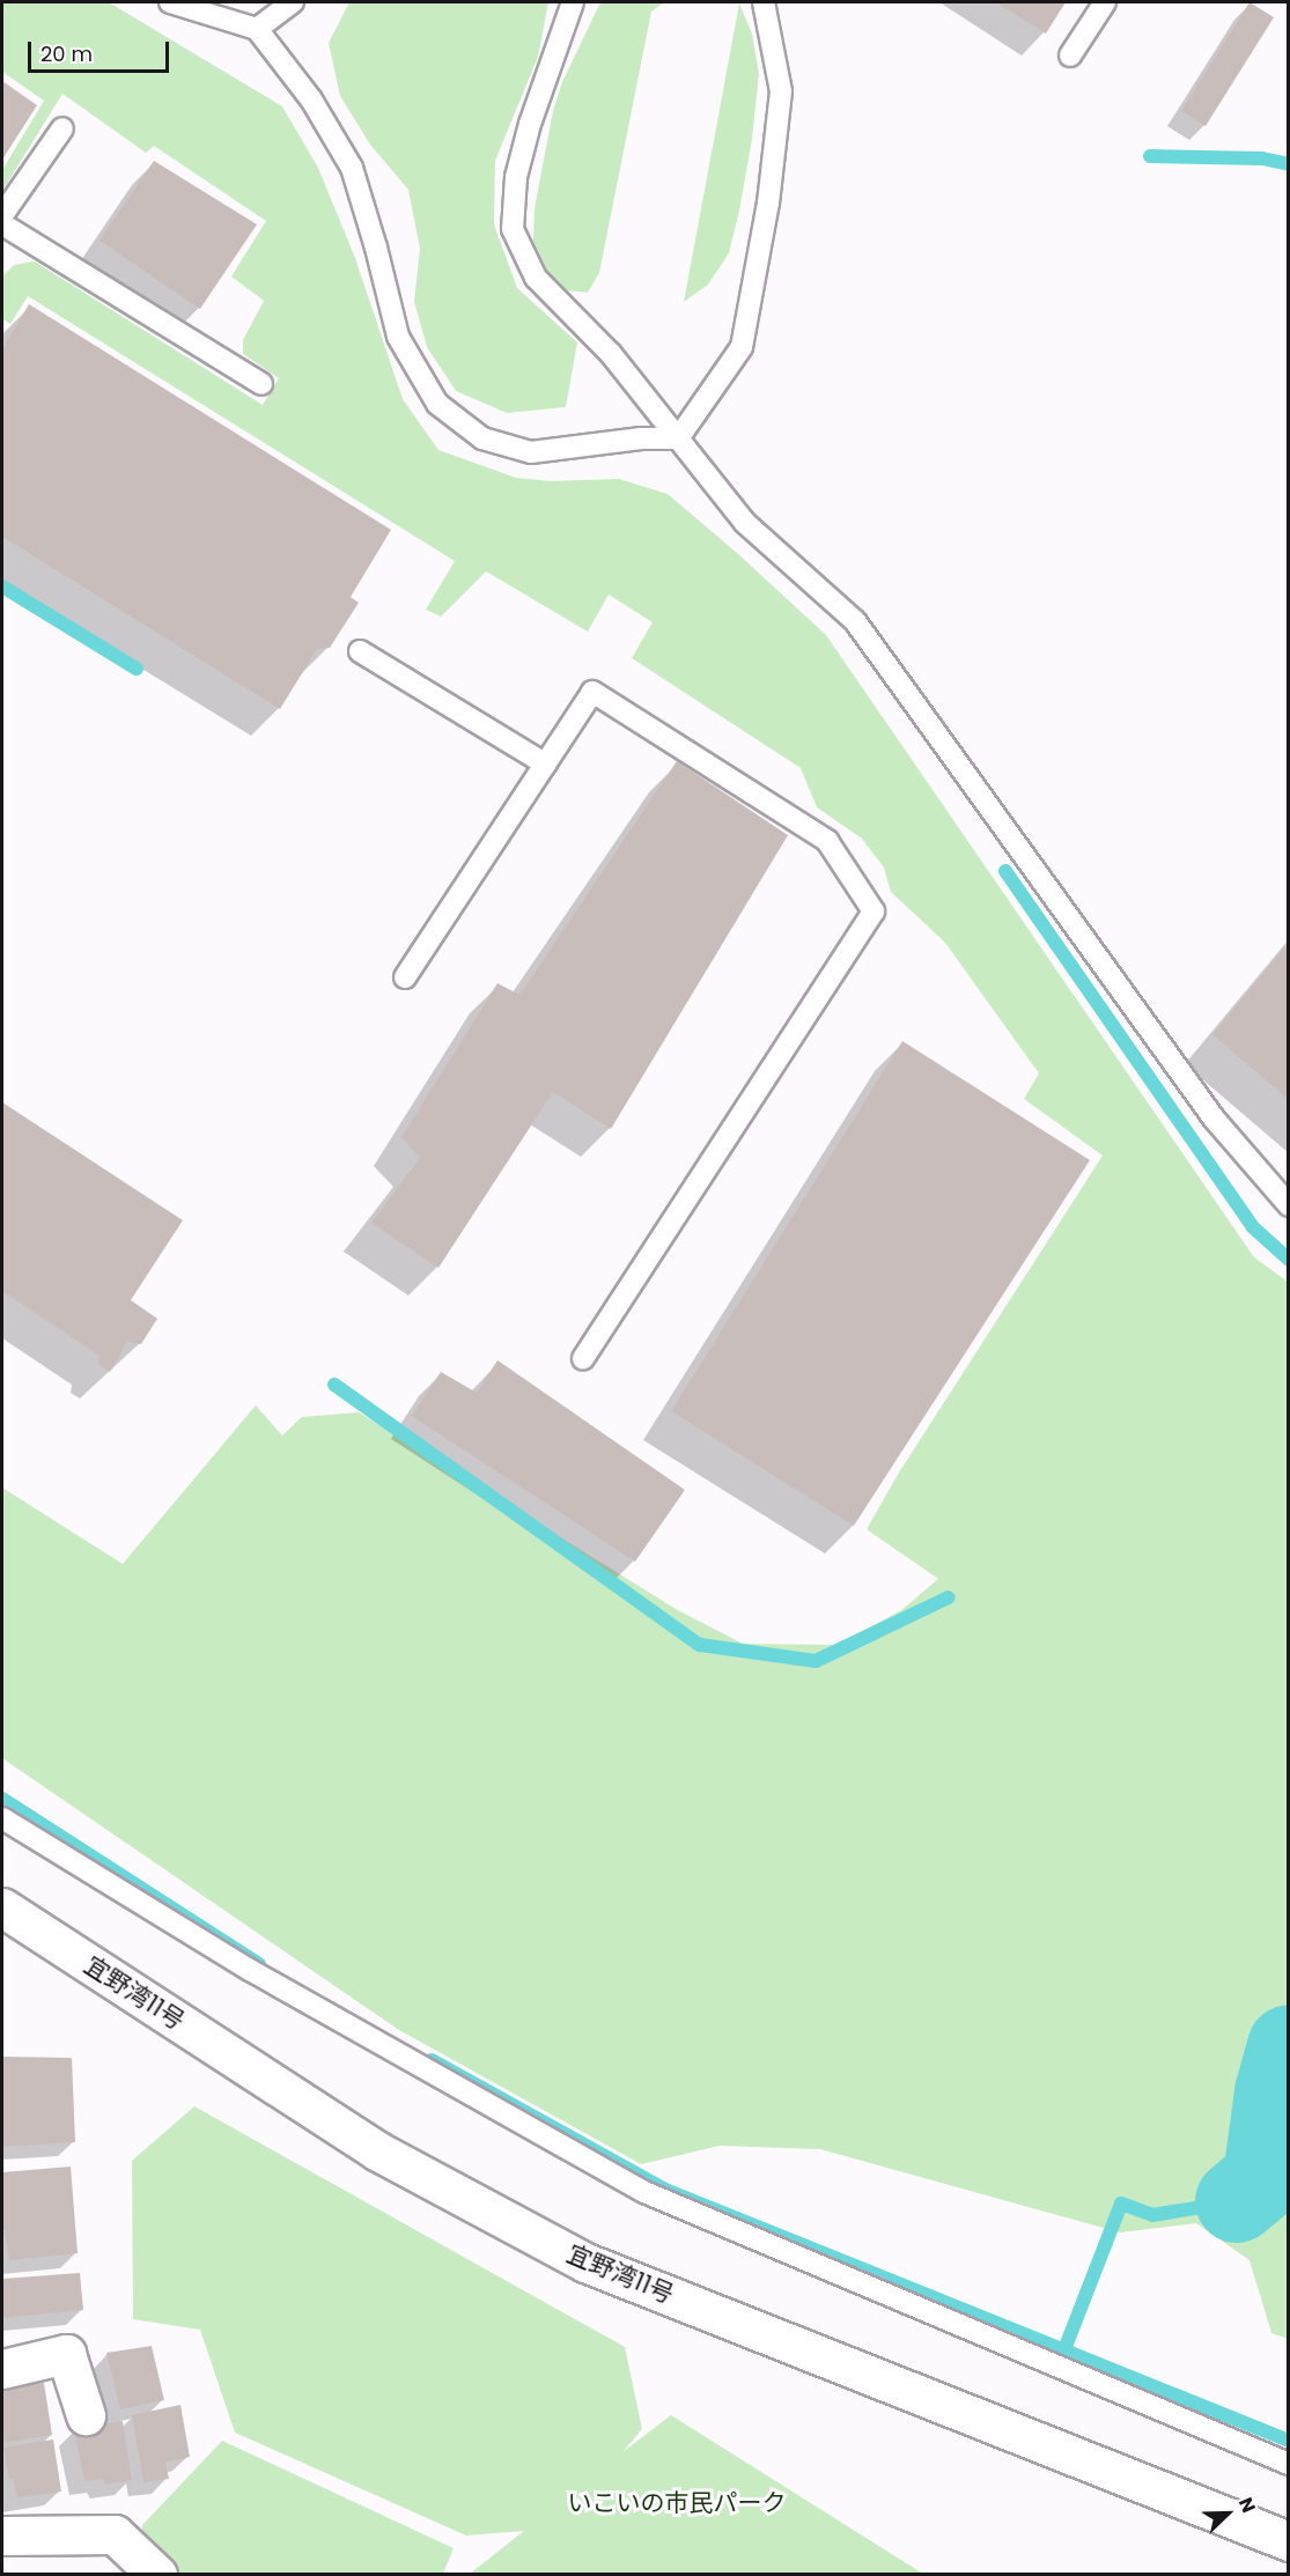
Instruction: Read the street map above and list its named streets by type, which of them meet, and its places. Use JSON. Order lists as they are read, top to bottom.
{
  "streets": {
    "street": ["宜野湾11号"]
  },
  "parks": ["いこいの市民パーク"],
  "scale_bar": "20 m",
  "north": "top right"
}
